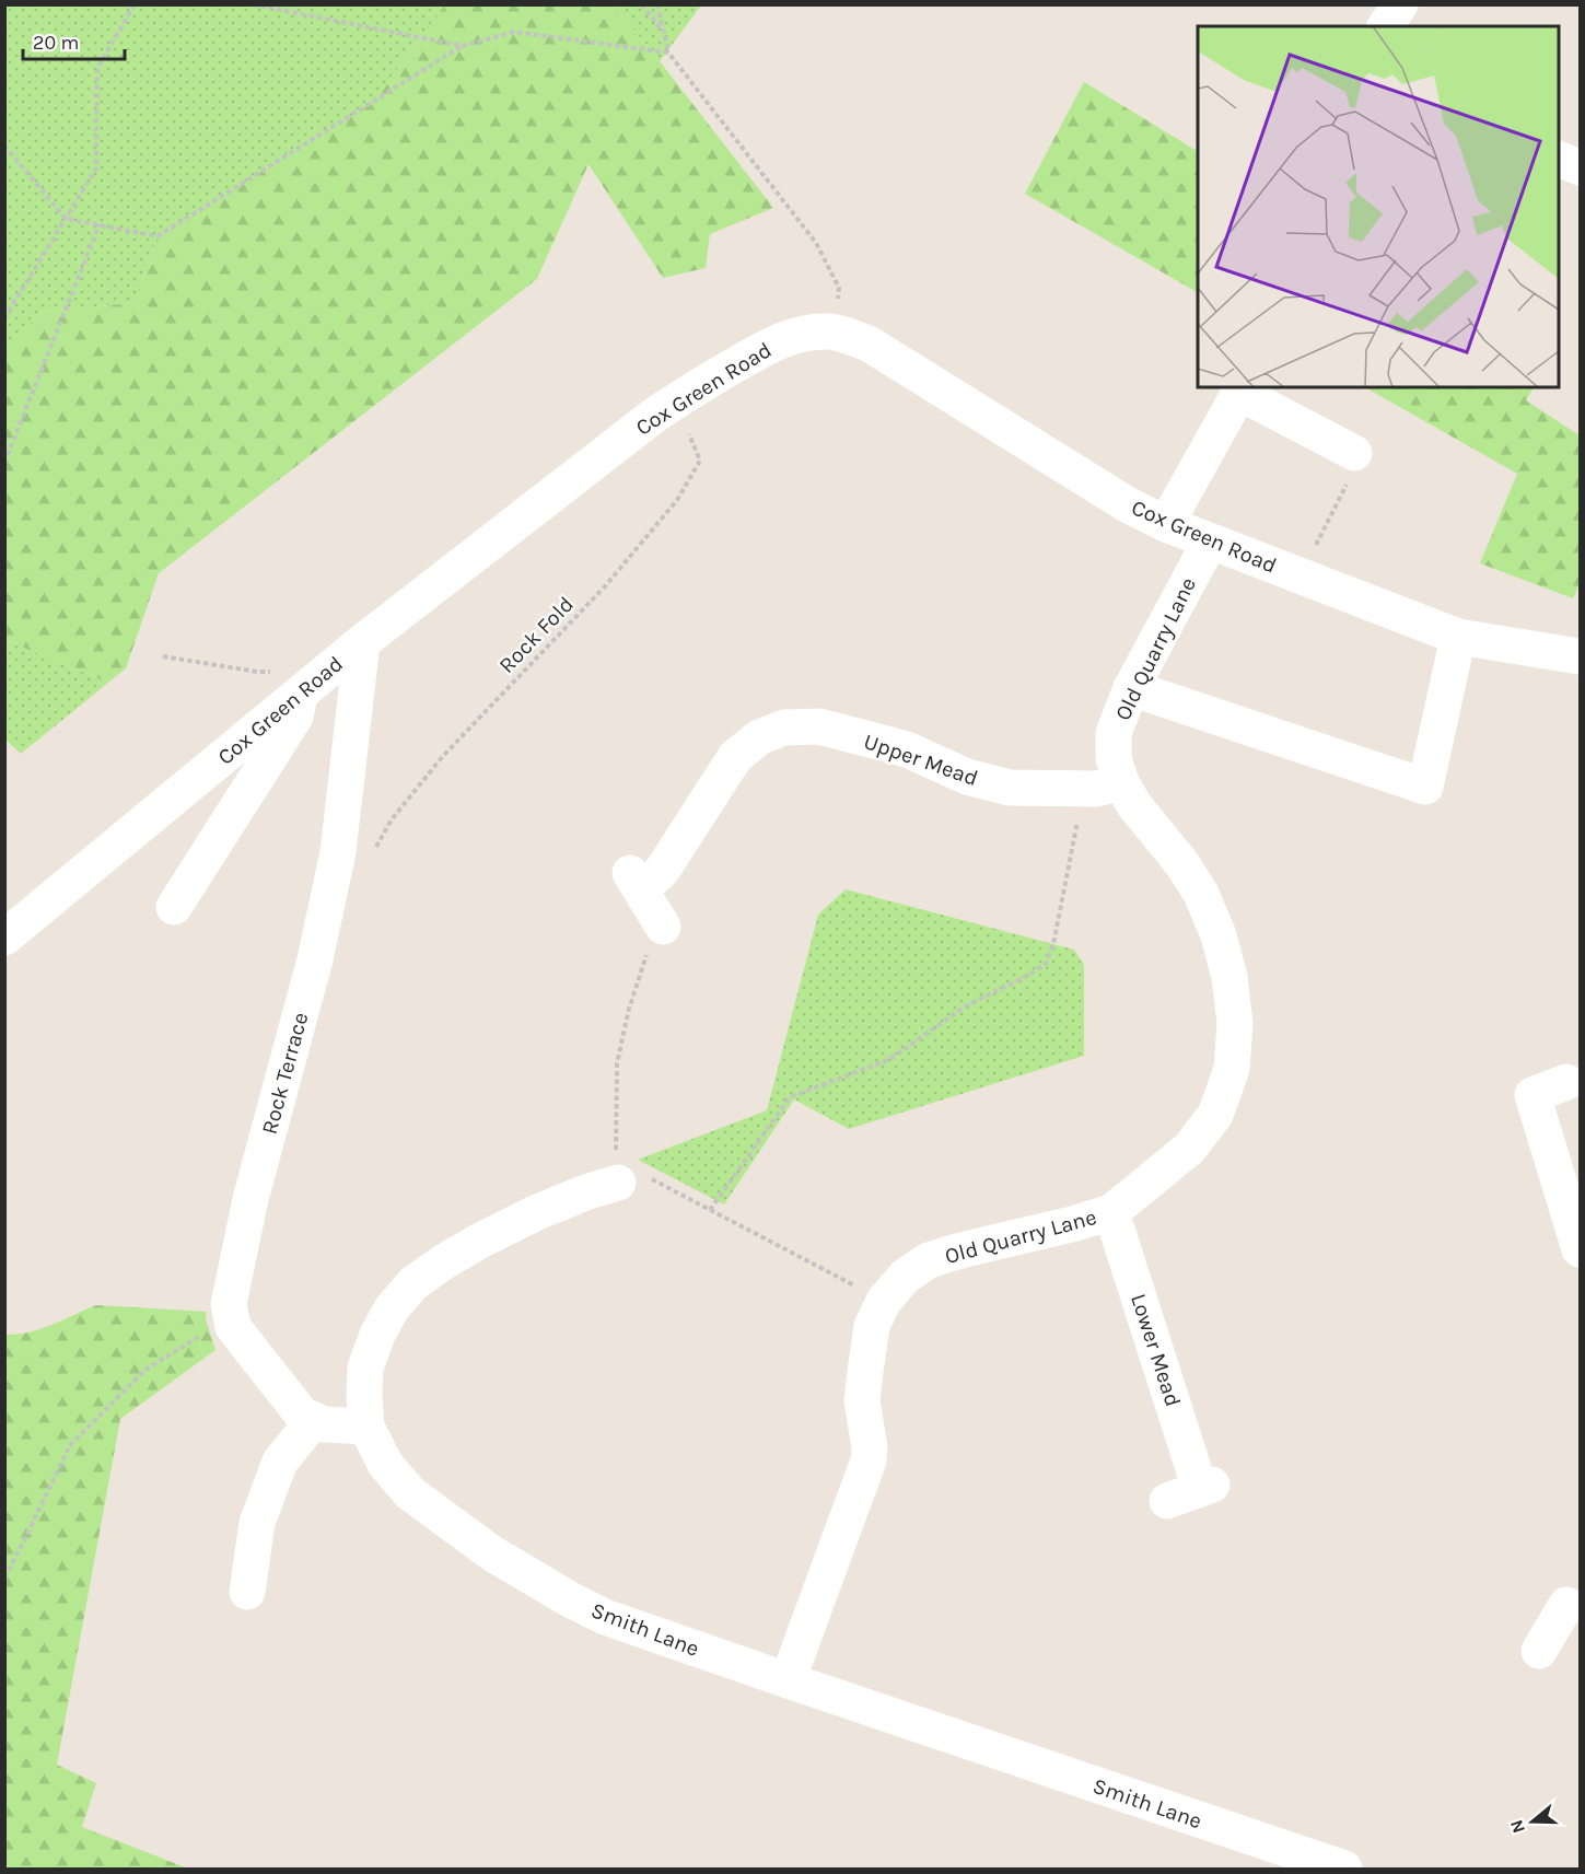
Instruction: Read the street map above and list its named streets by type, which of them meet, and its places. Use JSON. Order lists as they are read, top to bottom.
{
  "streets": {
    "street": [
      "Cox Green Road",
      "Old Quarry Lane",
      "Upper Mead",
      "Rock Terrace",
      "Lower Mead",
      "Smith Lane"
    ],
    "path": ["Rock Fold"]
  },
  "crossings": [
    ["Cox Green Road", "Rock Fold"],
    ["Cox Green Road", "Old Quarry Lane"],
    ["Cox Green Road", "Rock Terrace"],
    ["Rock Fold", "Rock Terrace"],
    ["Old Quarry Lane", "Upper Mead"],
    ["Old Quarry Lane", "Lower Mead"],
    ["Old Quarry Lane", "Smith Lane"]
  ],
  "scale_bar": "20 m",
  "north": "left"
}
